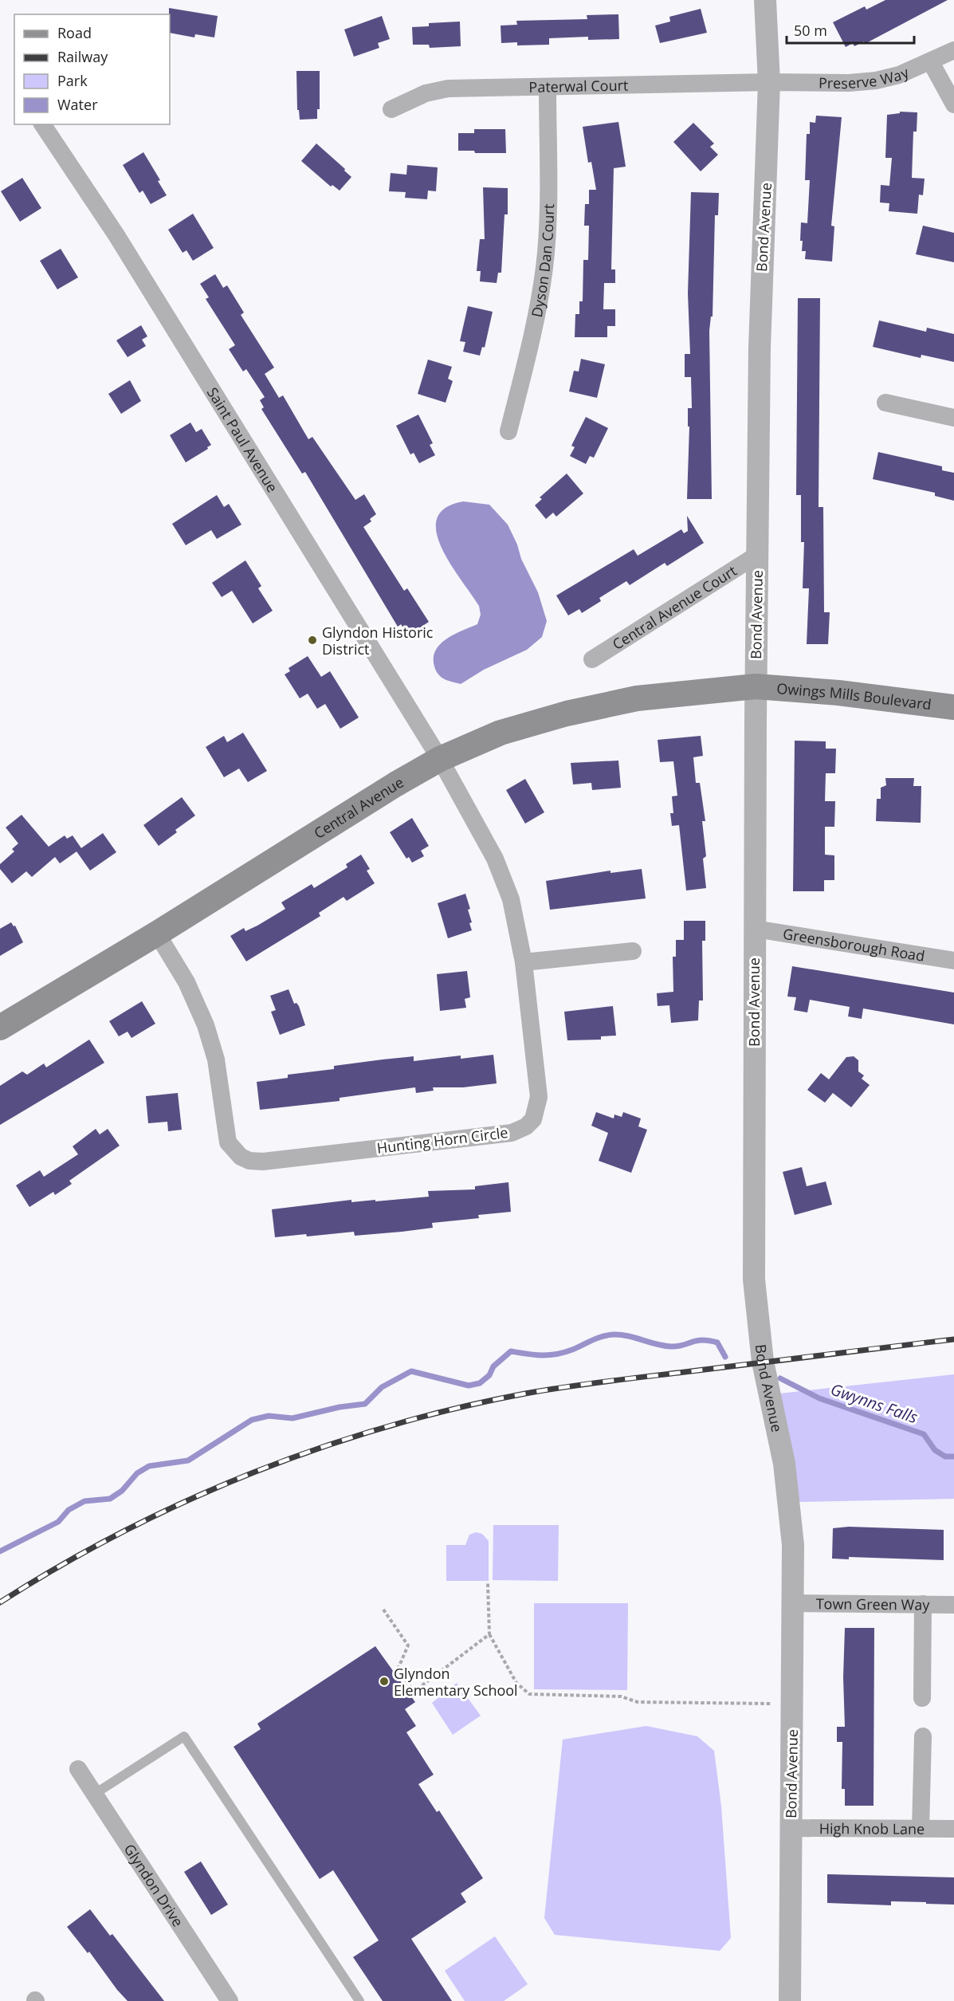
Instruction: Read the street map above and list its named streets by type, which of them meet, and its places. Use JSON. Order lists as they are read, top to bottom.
{
  "streets": {
    "main road": ["Owings Mills Boulevard", "Central Avenue"],
    "street": [
      "Preserve Way",
      "Paterwal Court",
      "Bond Avenue",
      "Dyson Dan Court",
      "Saint Paul Avenue",
      "Central Avenue Court",
      "Greensborough Road",
      "Hunting Horn Circle",
      "Town Green Way",
      "High Knob Lane",
      "Glyndon Drive"
    ]
  },
  "crossings": [
    ["Preserve Way", "Paterwal Court"],
    ["Preserve Way", "Bond Avenue"],
    ["Paterwal Court", "Bond Avenue"],
    ["Paterwal Court", "Dyson Dan Court"],
    ["Bond Avenue", "Central Avenue Court"],
    ["Bond Avenue", "Owings Mills Boulevard"],
    ["Bond Avenue", "Central Avenue"],
    ["Bond Avenue", "Greensborough Road"],
    ["Bond Avenue", "Town Green Way"],
    ["Bond Avenue", "High Knob Lane"],
    ["Saint Paul Avenue", "Central Avenue"],
    ["Saint Paul Avenue", "Hunting Horn Circle"],
    ["Owings Mills Boulevard", "Central Avenue"],
    ["Central Avenue", "Hunting Horn Circle"]
  ],
  "water": ["Gwynns Falls"],
  "places": ["Glyndon Historic District", "Glyndon Elementary School"],
  "legend": [
    "Road",
    "Railway",
    "Park",
    "Water"
  ],
  "scale_bar": "50 m"
}
